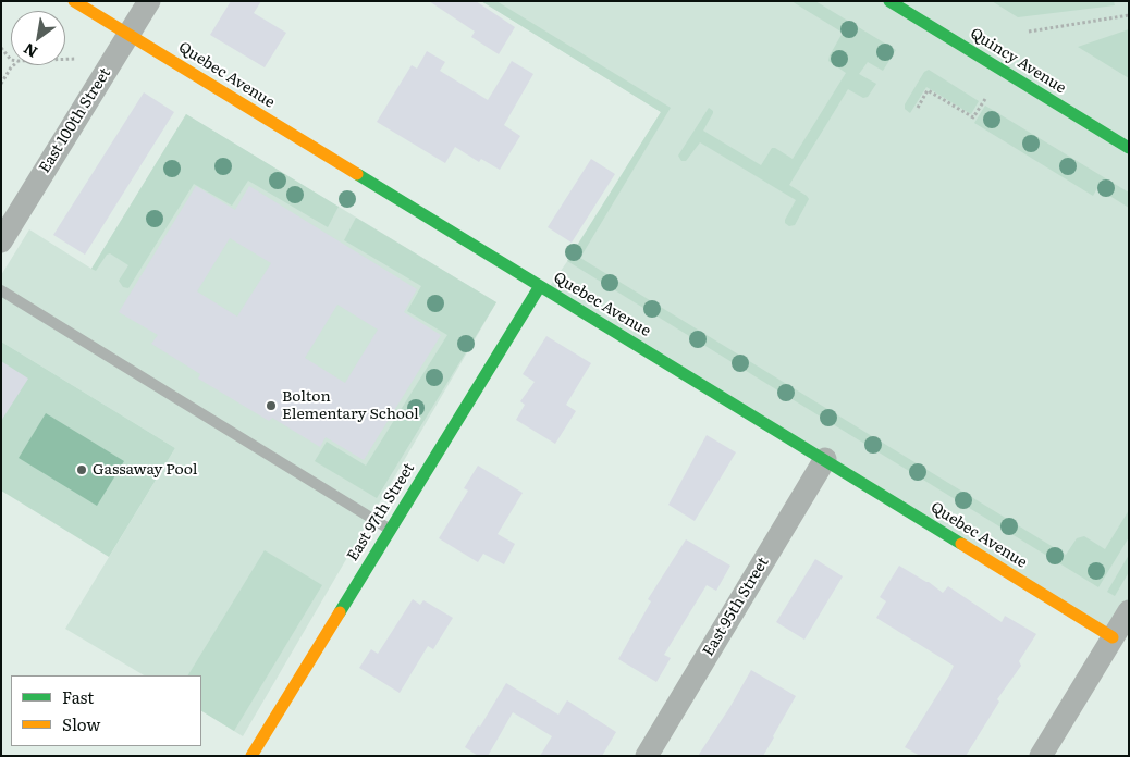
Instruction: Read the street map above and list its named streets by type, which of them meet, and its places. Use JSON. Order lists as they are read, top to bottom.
{
  "streets": {
    "street": [
      "Quincy Avenue",
      "Quebec Avenue",
      "East 100th Street",
      "East 97th Street",
      "East 95th Street"
    ]
  },
  "crossings": [
    ["Quebec Avenue", "East 100th Street"],
    ["Quebec Avenue", "East 97th Street"],
    ["Quebec Avenue", "East 95th Street"]
  ],
  "places": ["Bolton Elementary School", "Gassaway Pool"],
  "legend": ["Fast", "Slow"],
  "north": "bottom left"
}
